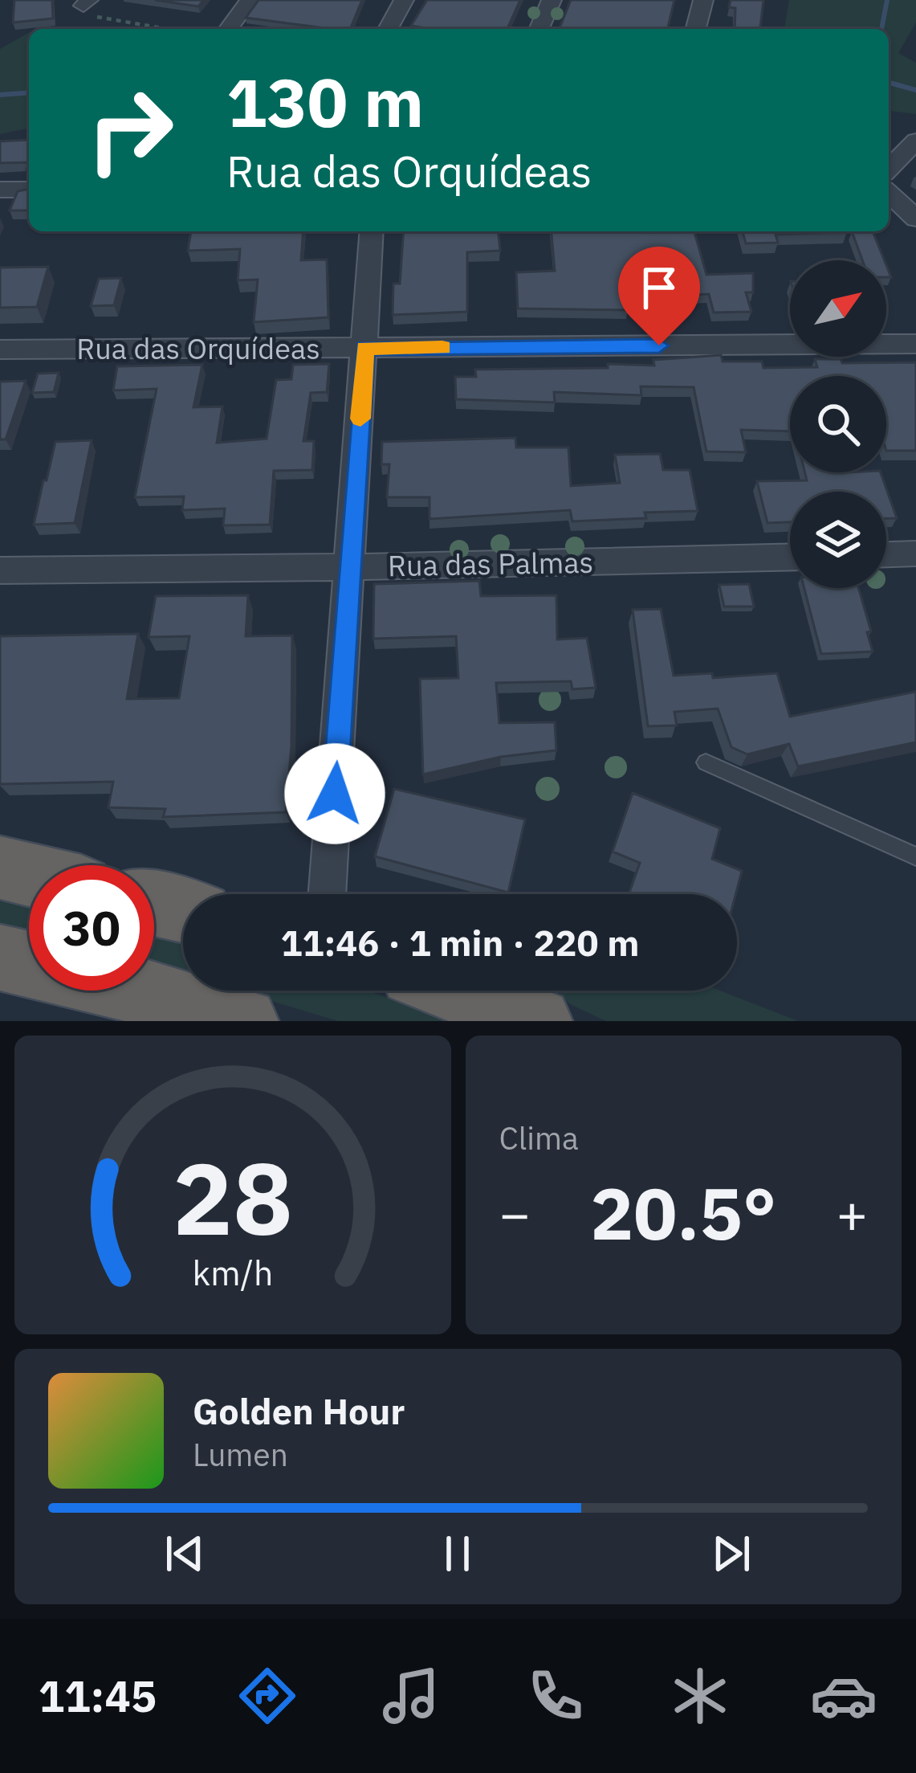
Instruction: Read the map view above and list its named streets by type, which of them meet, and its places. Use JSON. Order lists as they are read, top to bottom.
{
  "streets": {
    "street": ["Rua das Orquídeas", "Rua das Palmas"]
  },
  "north": "top right",
  "page": {
    "turn": ["130 m", "Rua das Orquídeas"],
    "limit": "30",
    "trip": "11:46 · 1 min · 220 m",
    "tile": "Clima",
    "heat": ["−", "20.5°", "+"],
    "song": ["Golden Hour", "Lumen"],
    "tabs": "11:45",
    "gauge": ["28", "km/h"]
  }
}
